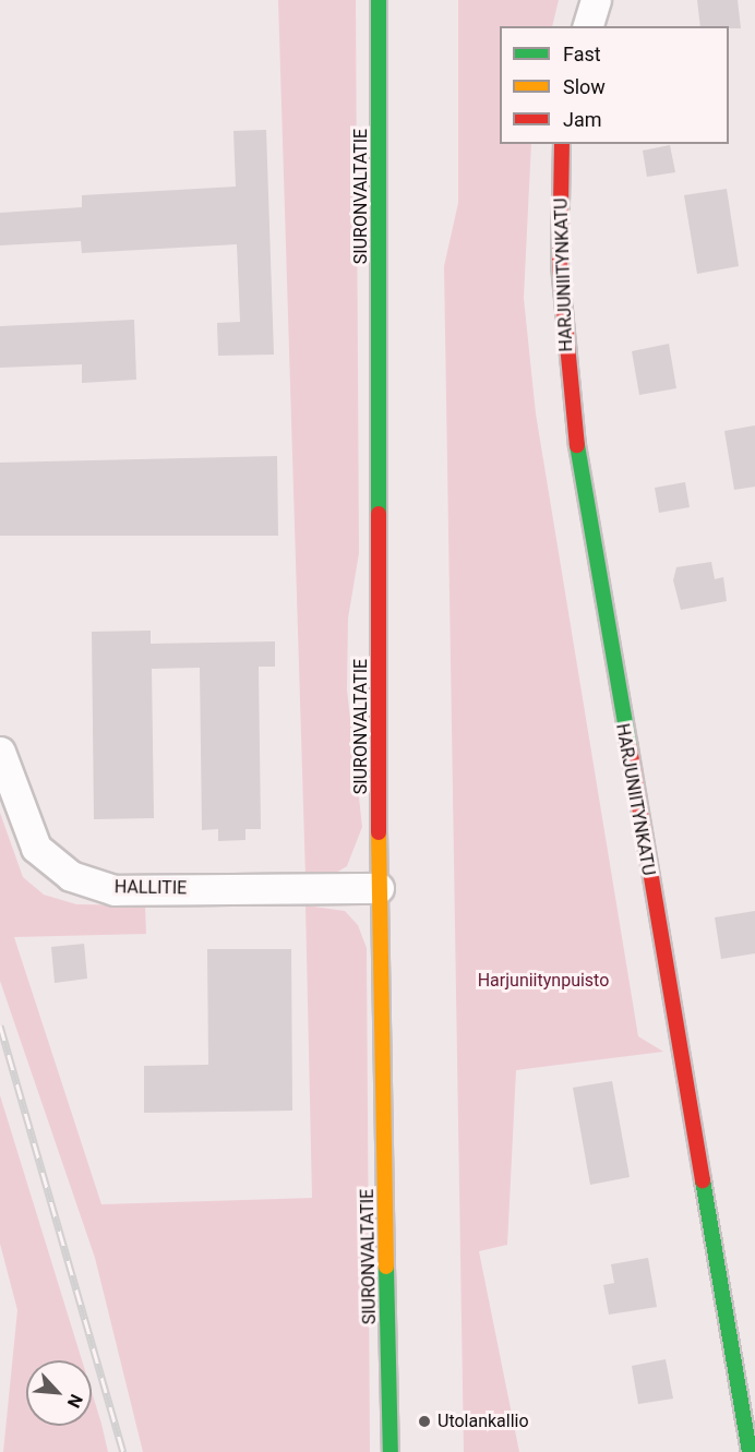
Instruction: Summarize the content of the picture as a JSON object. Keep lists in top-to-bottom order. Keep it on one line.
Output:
{"streets":{"main road":["SIURONVALTATIE","HARJUNIITYNKATU"],"street":["HALLITIE"]},"crossings":[["SIURONVALTATIE","HALLITIE"]],"parks":["Harjuniitynpuisto"],"places":["Utolankallio"],"legend":["Fast","Slow","Jam"],"north":"bottom right"}
